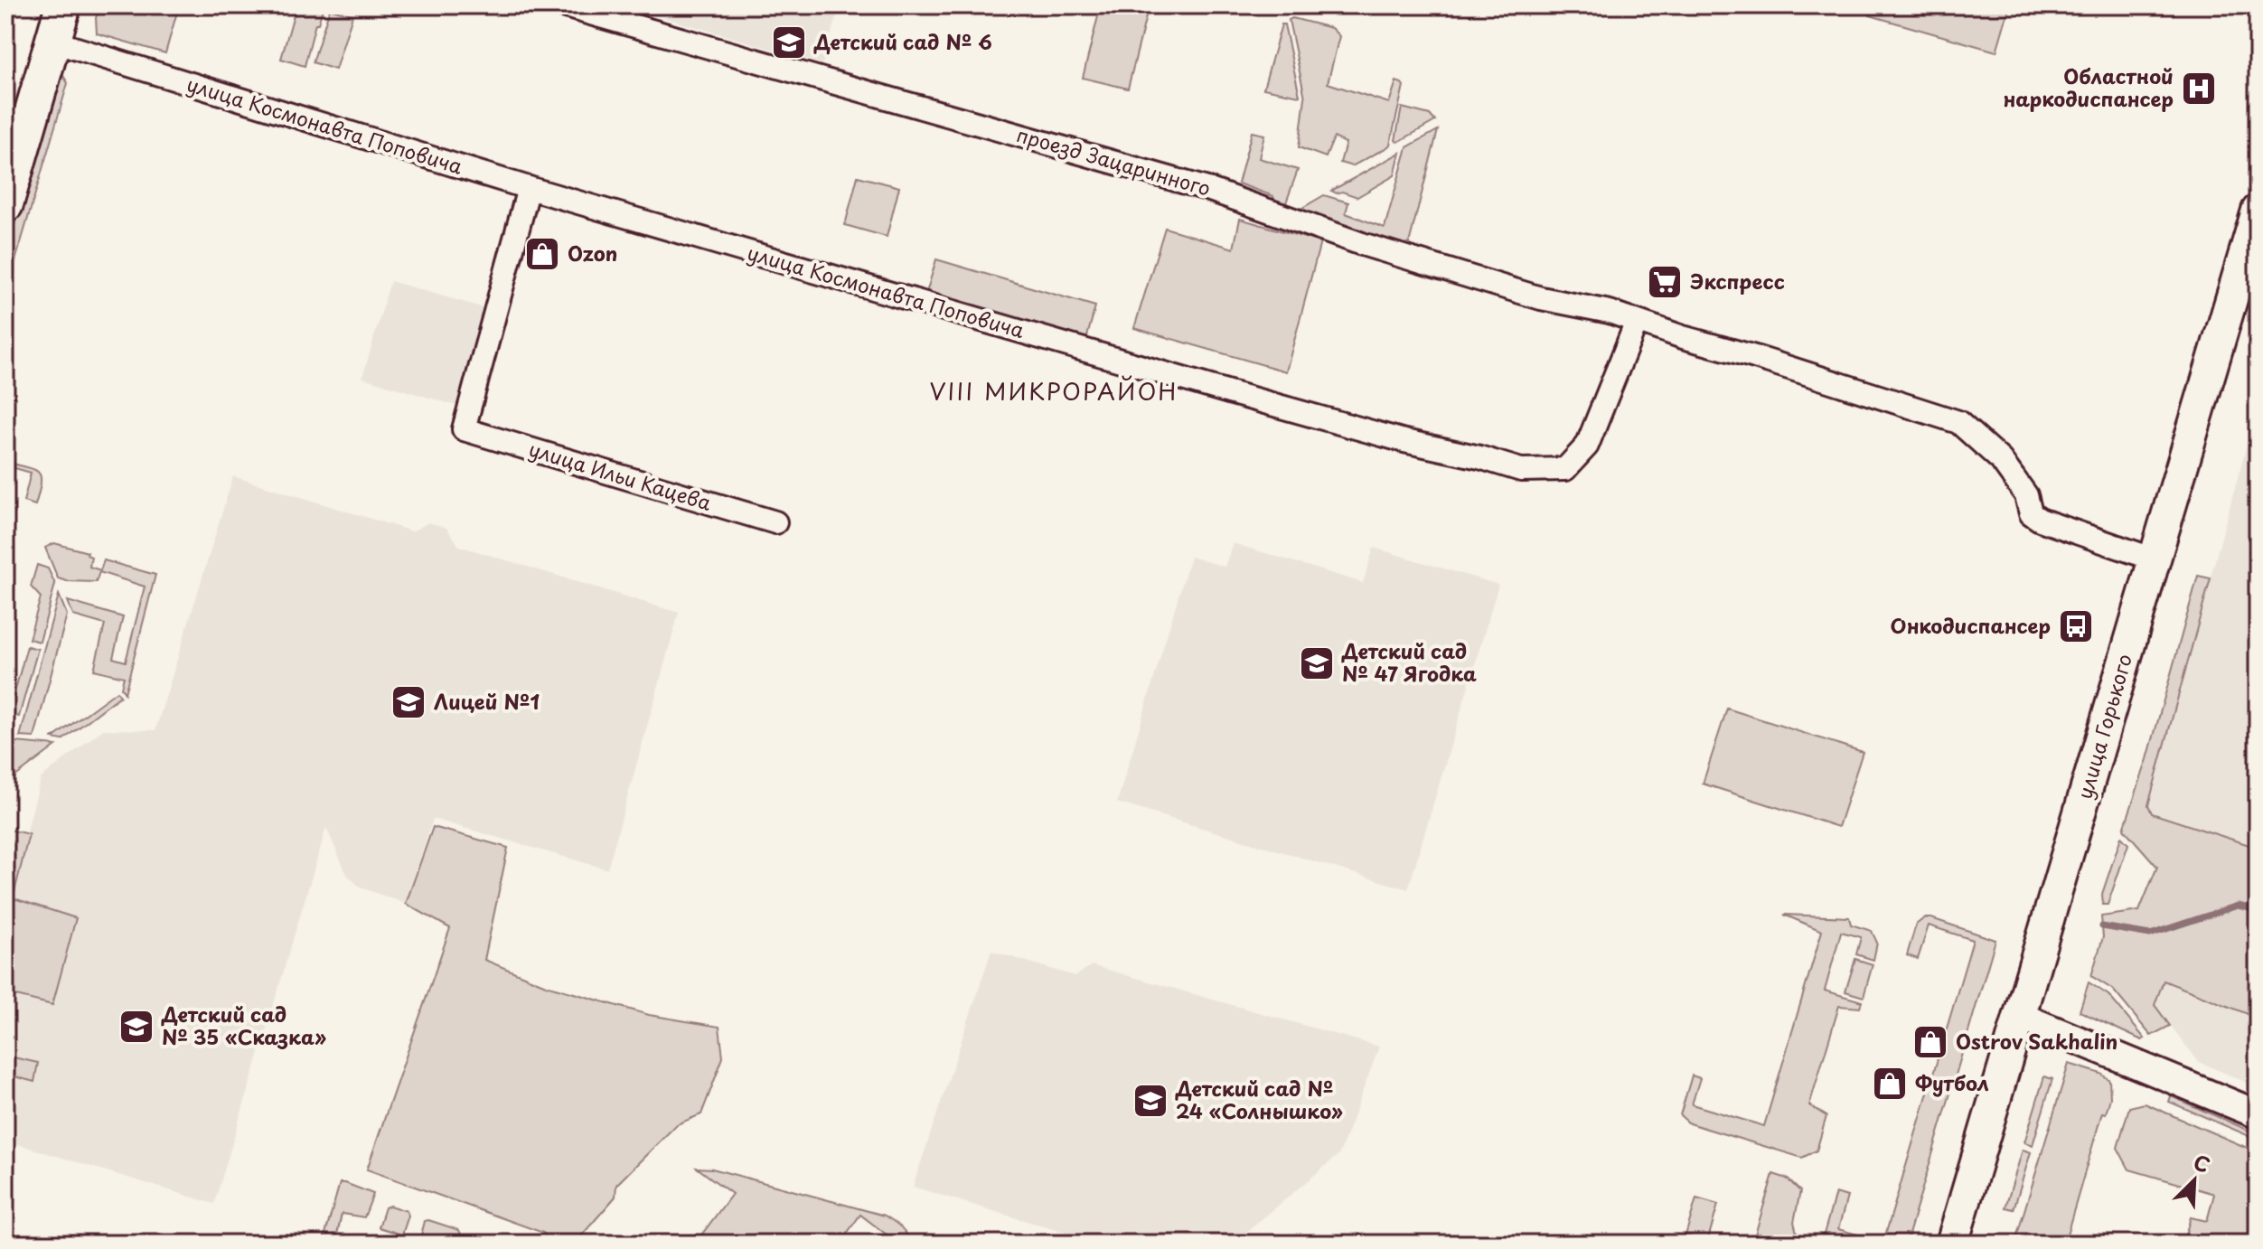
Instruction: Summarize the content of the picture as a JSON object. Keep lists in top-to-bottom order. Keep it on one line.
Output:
{"streets":{"main road":["улица Горького"],"street":["улица Космонавта Поповича","проезд Зацаринного","улица Ильи Кацева"]},"crossings":[["улица Космонавта Поповича","проезд Зацаринного"],["улица Космонавта Поповича","улица Ильи Кацева"],["проезд Зацаринного","улица Горького"]],"districts":["VIII МИКРОРАЙОН"],"places":{"school or university":["Детский сад № 6","Детский сад № 47 Ягодка","Лицей №1","Детский сад № 35 «Сказка»","Детский сад № 24 «Солнышко»"],"hospital":["Областной наркодиспансер"],"shop":["Ozon","Ostrov Sakhalin","Футбол"],"supermarket":["Экспресс"],"bus stop":["Онкодиспансер"]},"north":"top right"}
